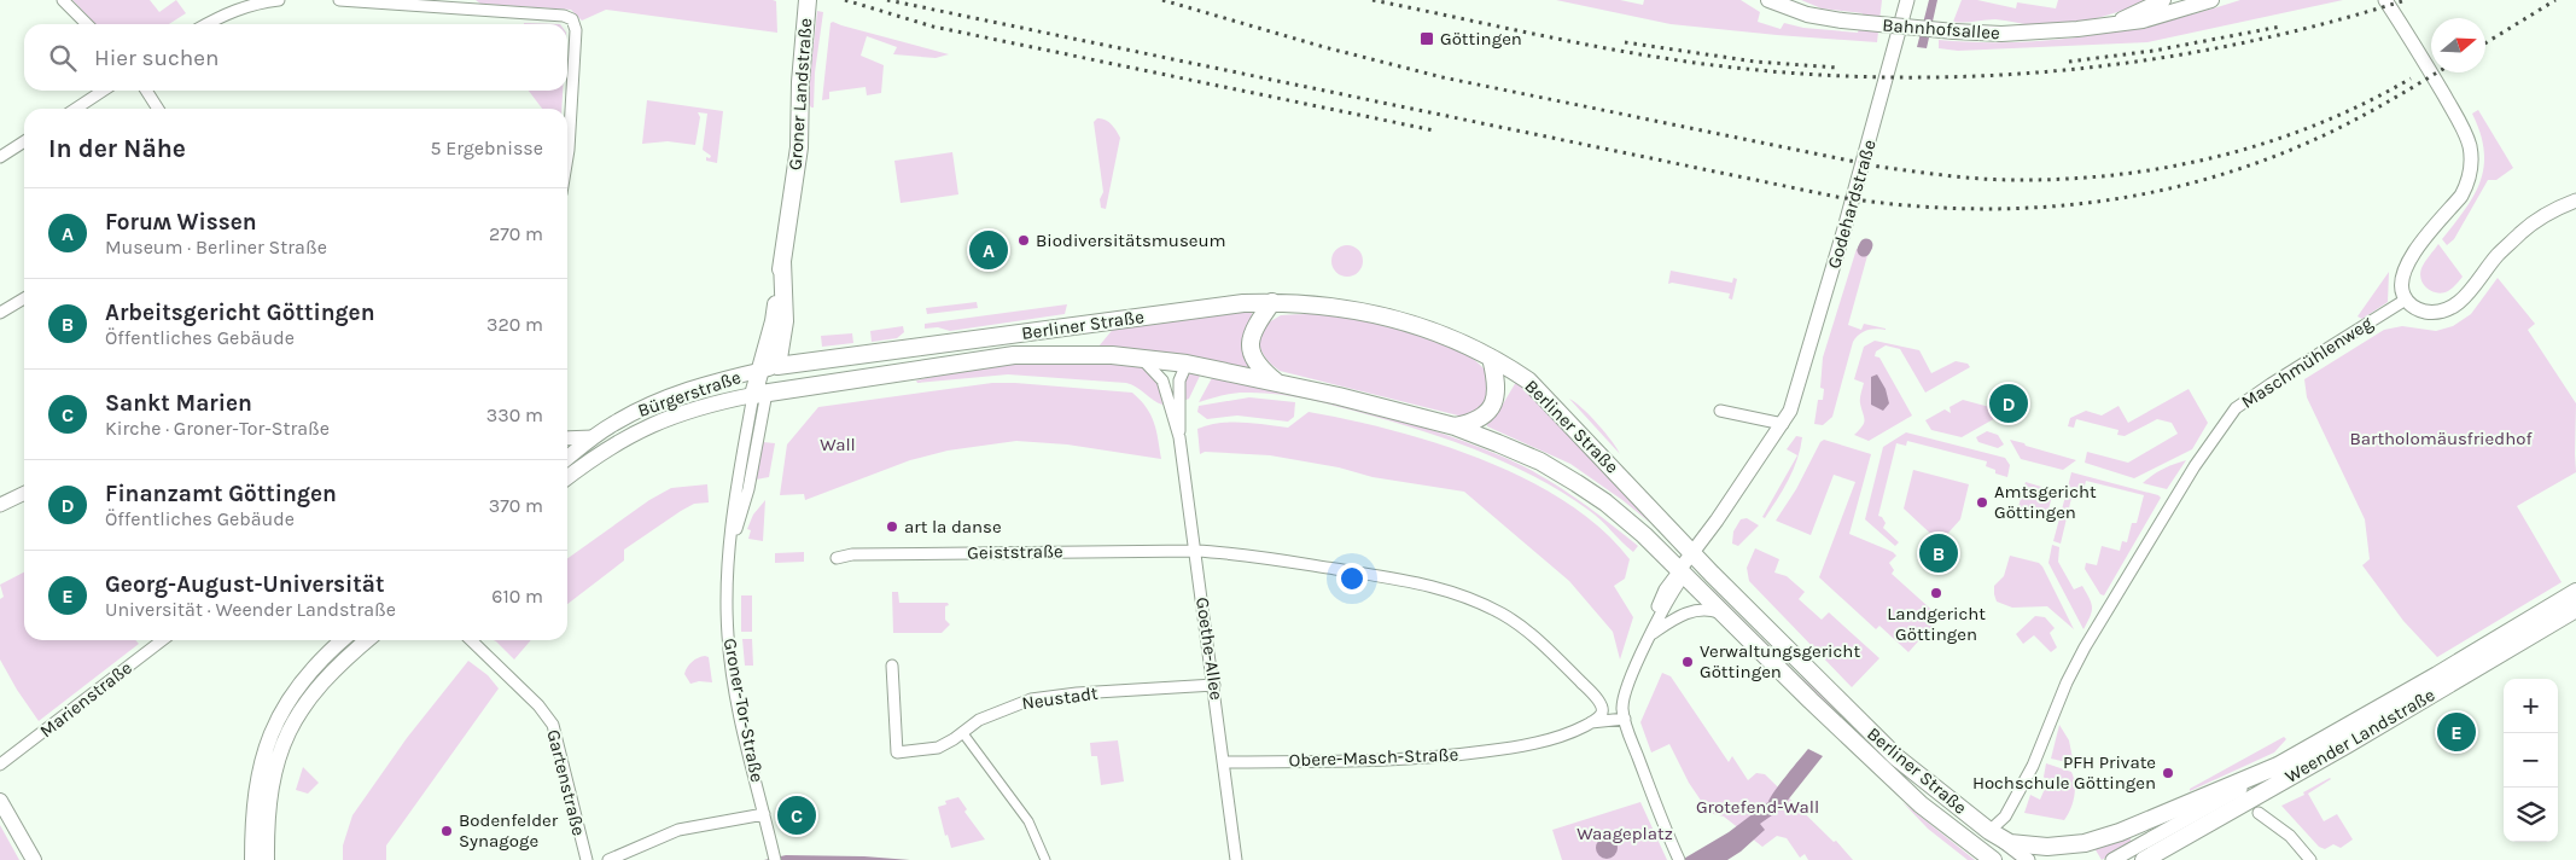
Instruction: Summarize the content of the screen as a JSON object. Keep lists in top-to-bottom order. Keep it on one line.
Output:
{"streets":{"main road":["Bahnhofsallee","Groner Landstraße","Berliner Straße","Bürgerstraße","Groner-Tor-Straße","Weender Landstraße"],"street":["Godehardstraße","Maschmühlenweg","Geiststraße","Goethe-Allee","Neustadt","Marienstraße","Obere-Masch-Straße","Gartenstraße"]},"crossings":[["Groner Landstraße","Berliner Straße"],["Groner Landstraße","Bürgerstraße"],["Groner Landstraße","Groner-Tor-Straße"],["Godehardstraße","Berliner Straße"],["Berliner Straße","Maschmühlenweg"],["Berliner Straße","Bürgerstraße"],["Berliner Straße","Goethe-Allee"],["Berliner Straße","Groner-Tor-Straße"],["Berliner Straße","Weender Landstraße"],["Bürgerstraße","Groner-Tor-Straße"],["Geiststraße","Goethe-Allee"],["Geiststraße","Obere-Masch-Straße"],["Goethe-Allee","Neustadt"],["Goethe-Allee","Obere-Masch-Straße"]],"parks":["Bartholomäusfriedhof","Wall","Grotefend-Wall","Waageplatz"],"places":{"transit":["Göttingen"],"other":["Biodiversitätsmuseum","Amtsgericht Göttingen","art la danse","Landgericht Göttingen","Verwaltungsgericht Göttingen","PFH Private Hochschule Göttingen","Bodenfelder Synagoge"]},"north":"right","page":{"search":"Hier suchen","heading":["In der Nähe","5 Ergebnisse"],"list":[{"mark":"A","name":"Foruʍ Wissen","note":"Museum · Berliner Straße","value":"270 m"},{"mark":"B","name":"Arbeitsgericht Göttingen","note":"Öffentliches Gebäude","value":"320 m"},{"mark":"C","name":"Sankt Marien","note":"Kirche · Groner-Tor-Straße","value":"330 m"},{"mark":"D","name":"Finanzamt Göttingen","note":"Öffentliches Gebäude","value":"370 m"},{"mark":"E","name":"Georg-August-Universität","note":"Universität · Weender Landstraße","value":"610 m"}],"pins":["A","D","B","E","C"],"map_buttons":["+","−"]}}
